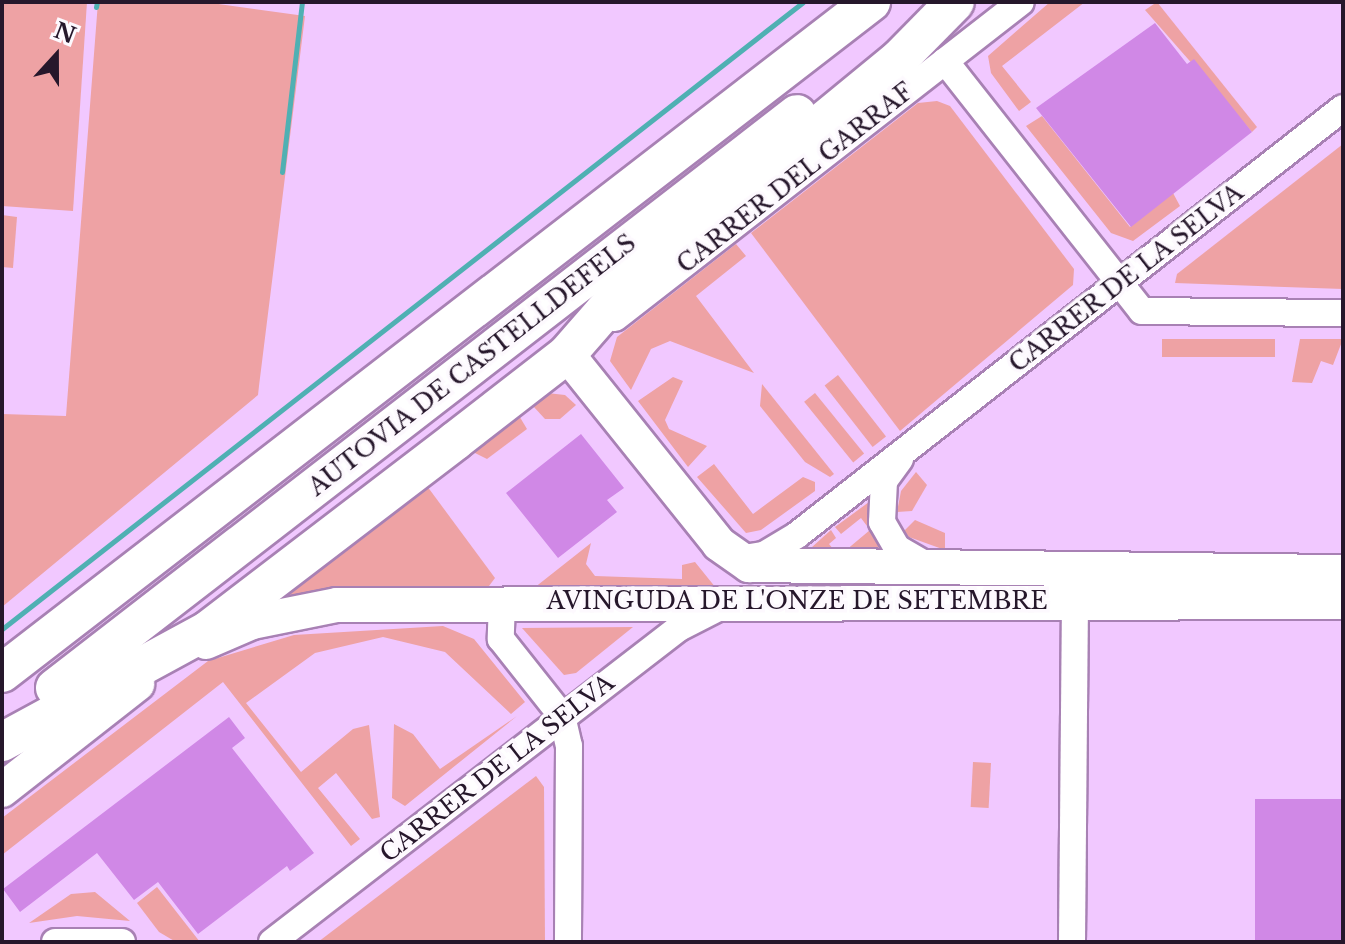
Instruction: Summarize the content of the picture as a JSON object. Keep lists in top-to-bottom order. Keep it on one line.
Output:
{"streets":{"highway":["AUTOVIA DE CASTELLDEFELS"],"main road":["AVINGUDA DE L'ONZE DE SETEMBRE"],"street":["CARRER DEL GARRAF","CARRER DE LA SELVA"]},"crossings":[["CARRER DE LA SELVA","AVINGUDA DE L'ONZE DE SETEMBRE"]],"north":"top"}
